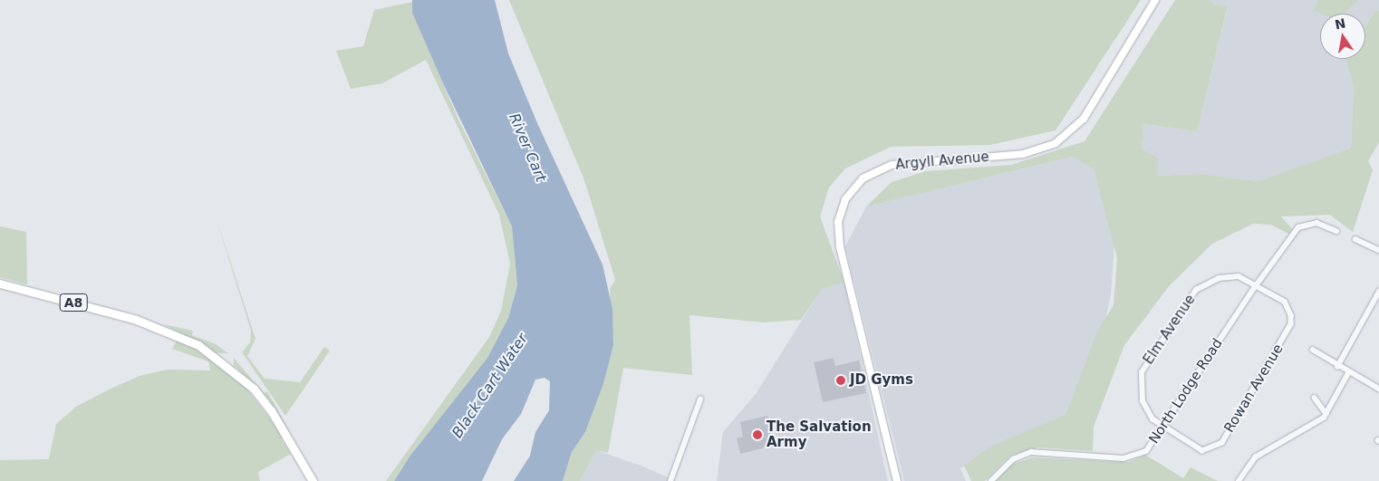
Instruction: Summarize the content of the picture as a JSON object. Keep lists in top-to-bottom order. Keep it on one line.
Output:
{"streets":{"main road":["A8"],"street":["Argyll Avenue","Elm Avenue","Rowan Avenue","North Lodge Road"]},"crossings":[["Elm Avenue","Rowan Avenue"],["Elm Avenue","North Lodge Road"],["Rowan Avenue","North Lodge Road"]],"water":["River Cart","Black Cart Water"],"places":["JD Gyms","The Salvation Army"],"north":"top"}
